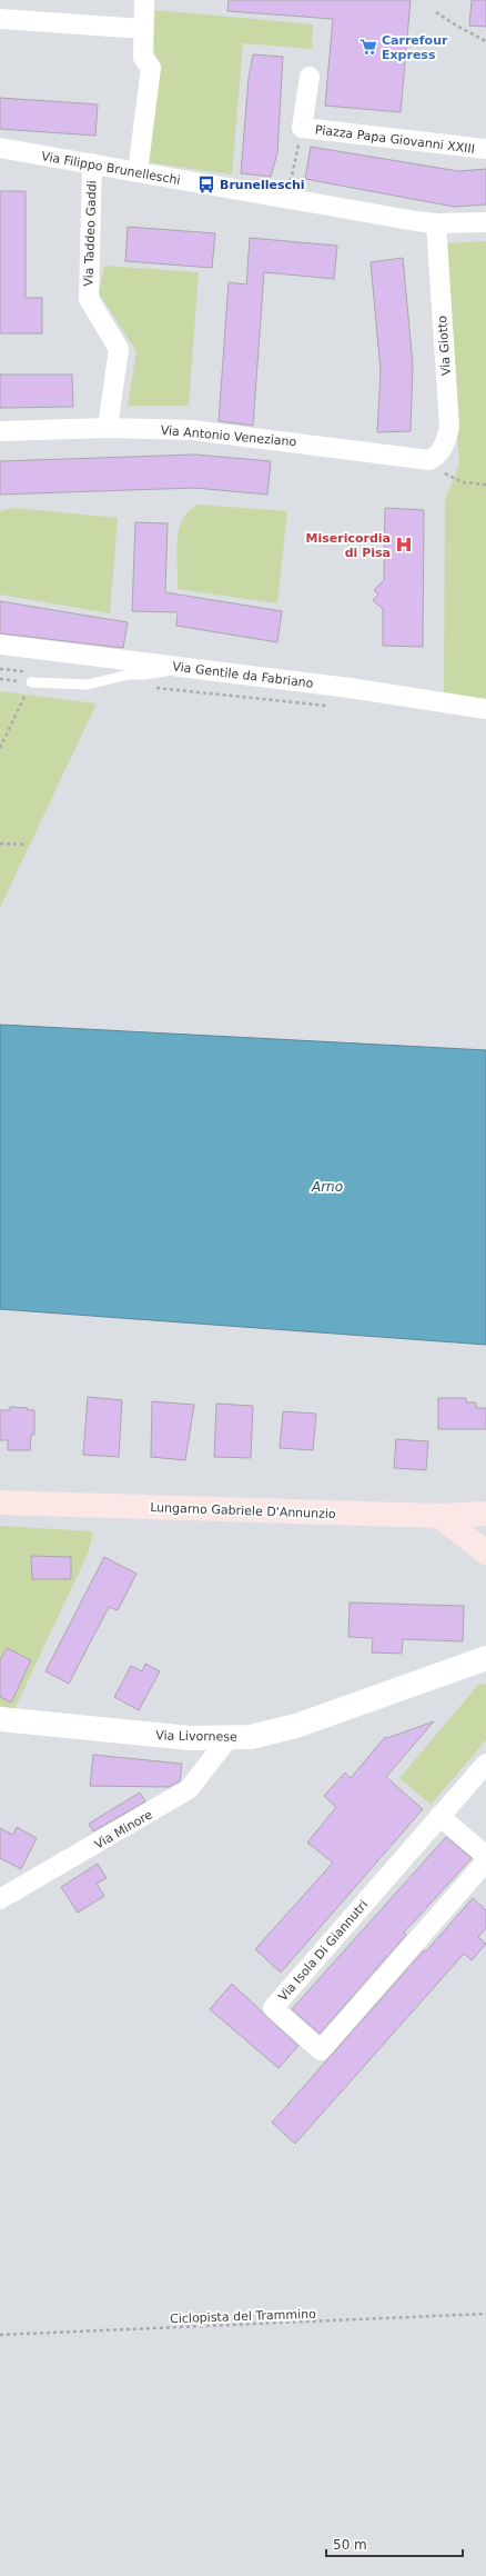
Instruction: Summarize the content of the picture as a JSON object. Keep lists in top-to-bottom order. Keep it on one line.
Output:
{"streets":{"main road":["Lungarno Gabriele D'Annunzio"],"street":["Piazza Papa Giovanni XXIII","Via Filippo Brunelleschi","Via Taddeo Gaddi","Via Giotto","Via Antonio Veneziano","Via Gentile da Fabriano","Via Livornese","Via Minore","Via Isola Di Giannutri"],"path":["Ciclopista del Trammino"]},"crossings":[["Via Filippo Brunelleschi","Via Taddeo Gaddi"],["Via Filippo Brunelleschi","Via Giotto"],["Via Taddeo Gaddi","Via Antonio Veneziano"],["Via Giotto","Via Antonio Veneziano"],["Via Livornese","Via Minore"]],"water":["Arno"],"places":{"supermarket":["Carrefour Express"],"bus stop":["Brunelleschi"],"hospital":["Misericordia di Pisa"]},"scale_bar":"50 m"}
